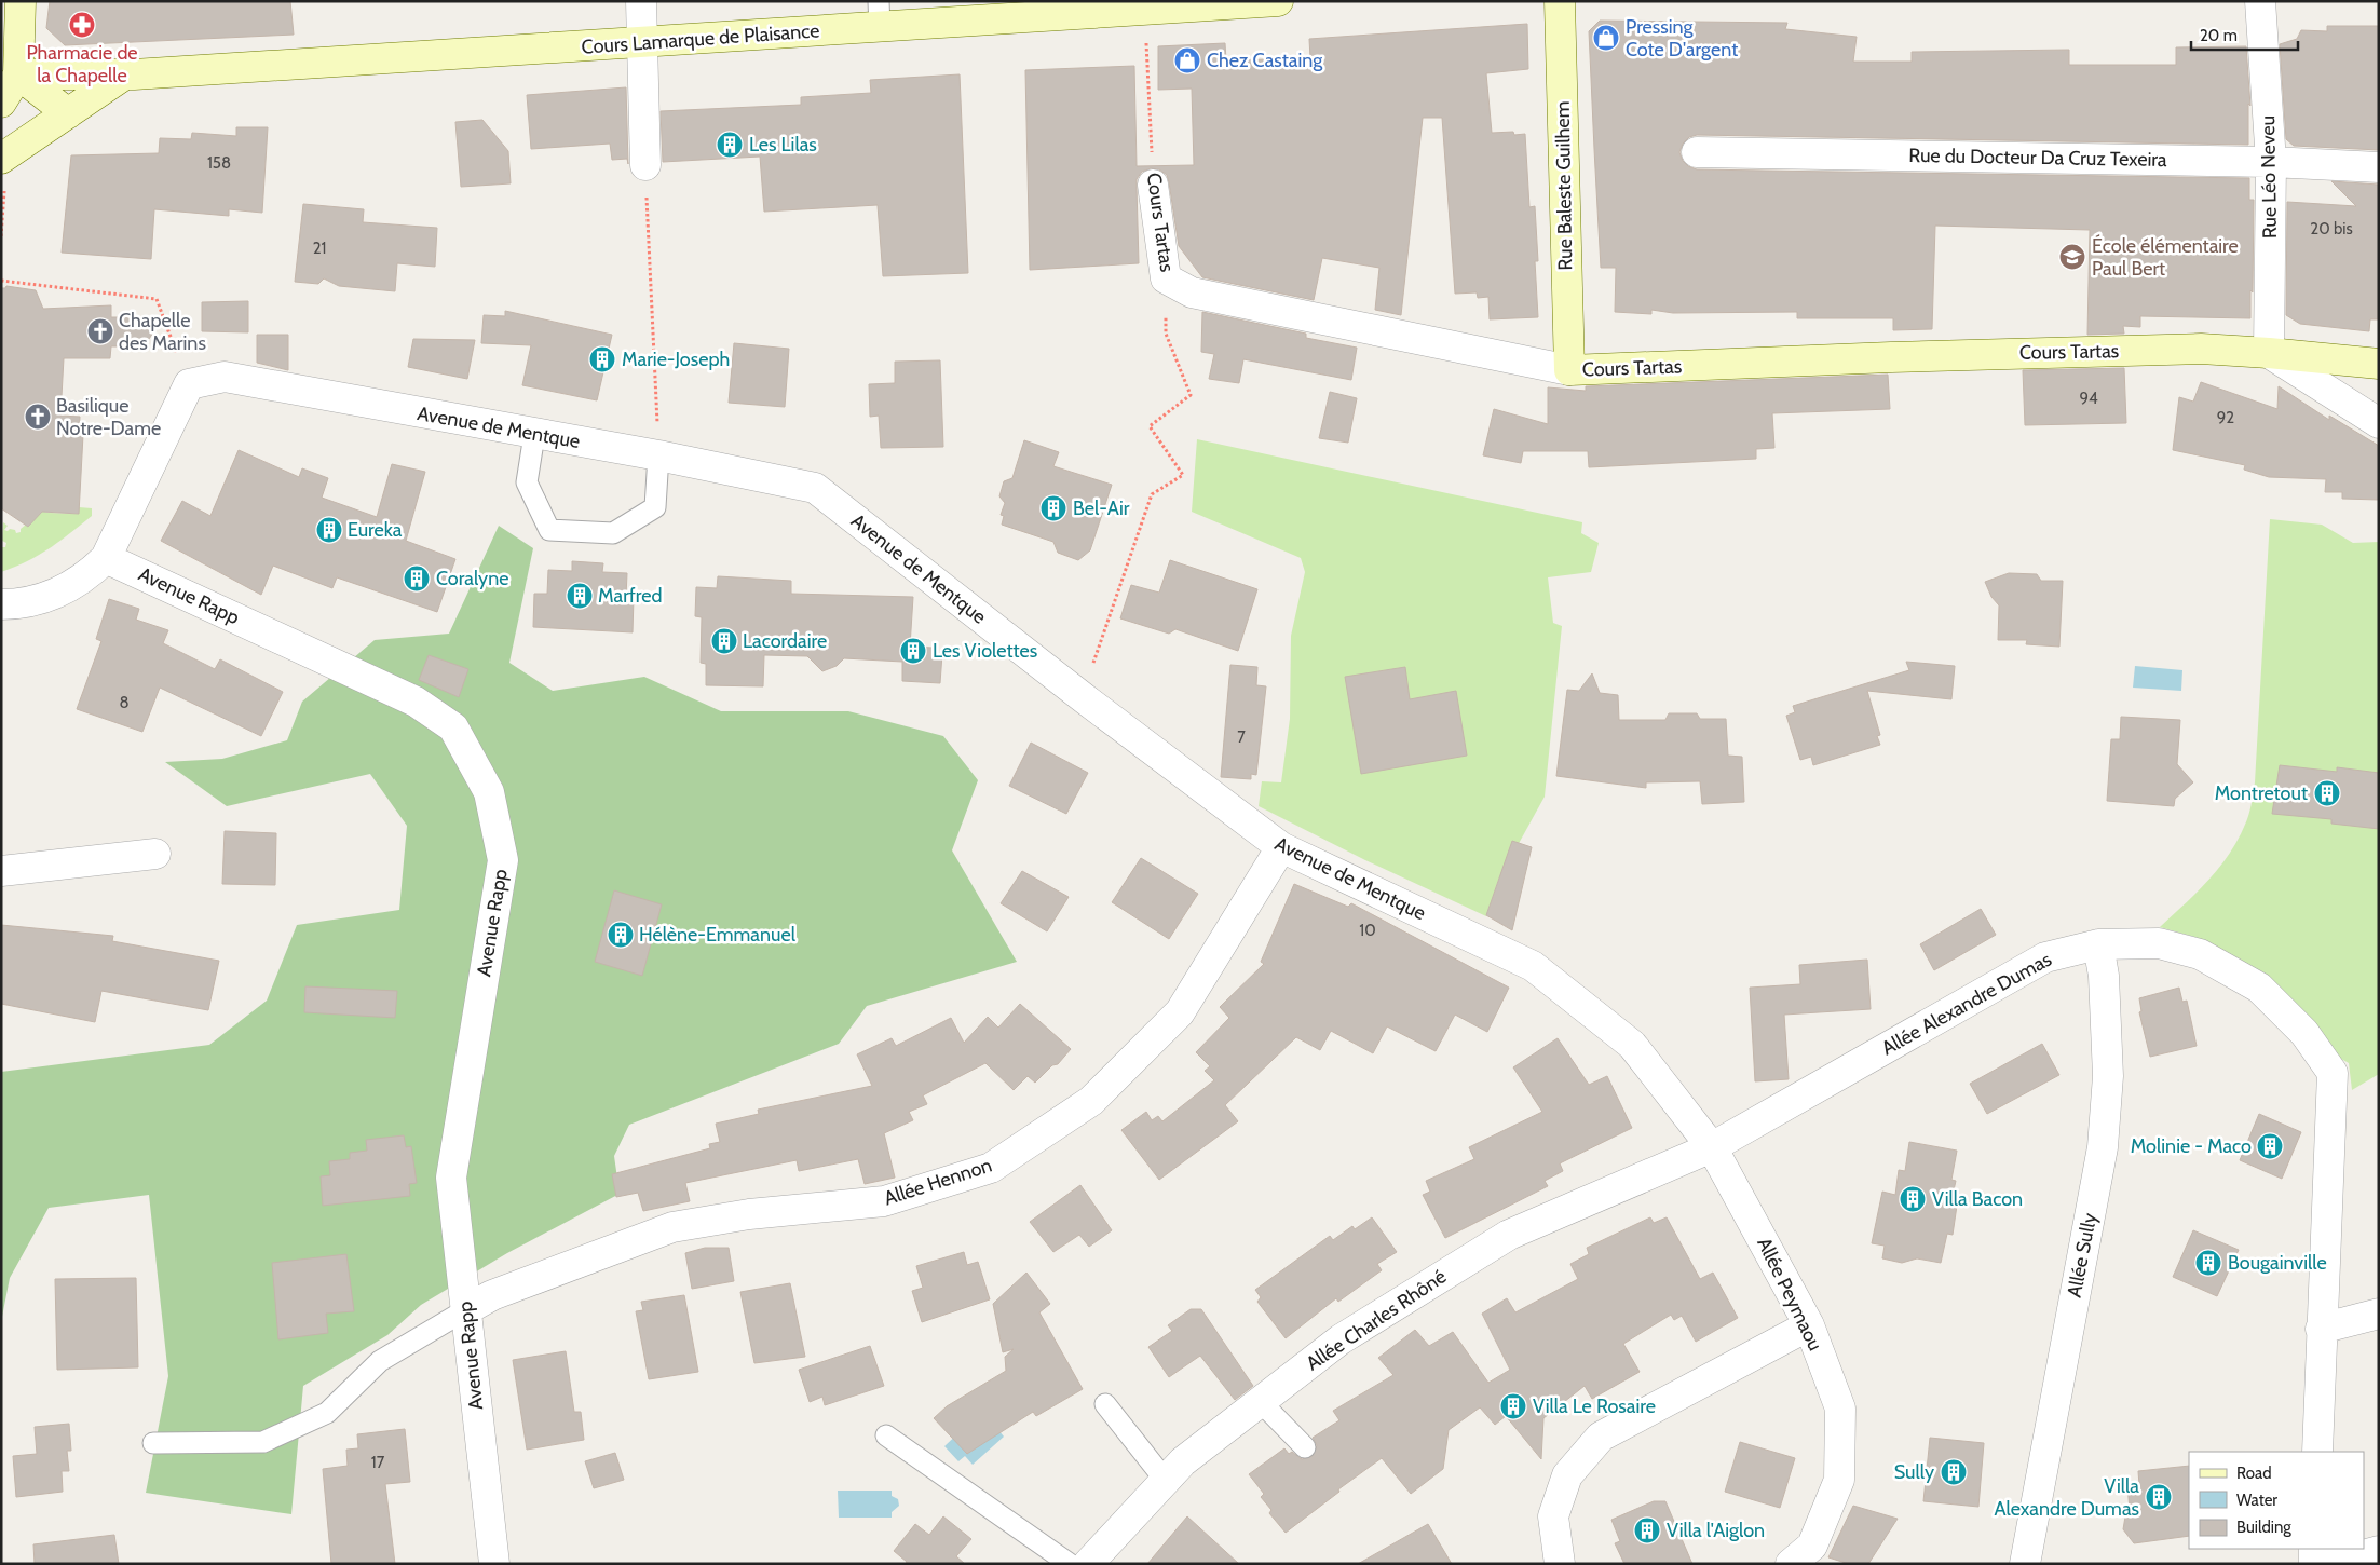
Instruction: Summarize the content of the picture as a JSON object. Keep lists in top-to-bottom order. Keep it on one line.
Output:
{"streets":{"street":["Cours Lamarque de Plaisance","Rue du Docteur Da Cruz Texeira","Rue Léo Neveu","Rue Baleste Guilhem","Cours Tartas","Avenue de Mentque","Avenue Rapp","Allée Alexandre Dumas","Allée Hennon","Allée Sully","Allée Peymaou","Allée Charles Rhôné"]},"crossings":[["Cours Lamarque de Plaisance","Cours Tartas"],["Rue du Docteur Da Cruz Texeira","Rue Léo Neveu"],["Rue Léo Neveu","Cours Tartas"],["Rue Baleste Guilhem","Cours Tartas"],["Avenue de Mentque","Allée Alexandre Dumas"],["Avenue de Mentque","Allée Hennon"],["Avenue de Mentque","Allée Peymaou"],["Avenue de Mentque","Allée Charles Rhôné"],["Avenue Rapp","Allée Hennon"],["Allée Alexandre Dumas","Allée Sully"],["Allée Alexandre Dumas","Allée Peymaou"],["Allée Alexandre Dumas","Allée Charles Rhôné"],["Allée Peymaou","Allée Charles Rhôné"]],"places":{"pharmacy":["Pharmacie de la Chapelle"],"shop":["Pressing Cote D'argent","Chez Castaing"],"building":["Les Lilas","Marie-Joseph","Bel-Air","Eureka","Coralyne","Marfred","Lacordaire","Les Violettes","Montretout","Hélène-Emmanuel","Molinie - Maco","Villa Bacon","Bougainville","Villa Le Rosaire","Sully","Villa Alexandre Dumas","Villa l'Aiglon"],"school or university":["École élémentaire Paul Bert"],"church":["Chapelle des Marins","Basilique Notre-Dame"]},"house_numbers":["158","20 bis","21","94","92","8","7","10","17"],"legend":["Road","Water","Building"],"scale_bar":"20 m"}
